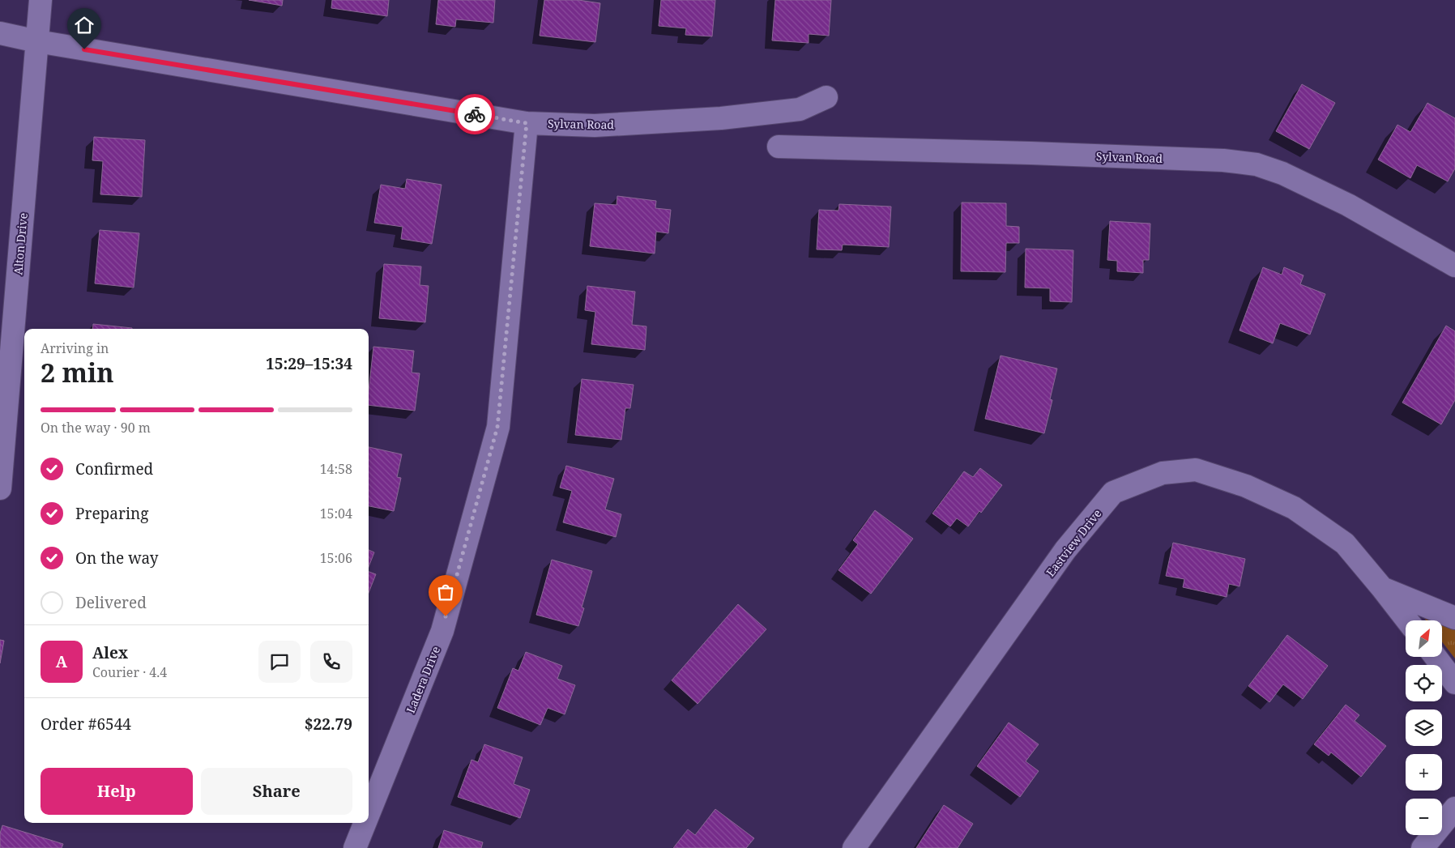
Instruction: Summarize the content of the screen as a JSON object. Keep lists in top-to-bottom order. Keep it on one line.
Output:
{"streets":{"street":["Sylvan Road","Alton Drive","Eastview Drive","Ladera Drive"]},"crossings":[["Sylvan Road","Alton Drive"],["Sylvan Road","Ladera Drive"]],"north":"top right","page":{"heading":["2 min","Arriving in","15:29–15:34"],"panel":["Alex","Courier · 4.4","Order #6544","$22.79"],"bar":"On the way · 90 m","list":[["Confirmed","14:58"],["Preparing","15:04"],["On the way","15:06"],"Delivered"],"map_buttons":["+","−"],"round":"A","buttons":["Help","Share"]}}
